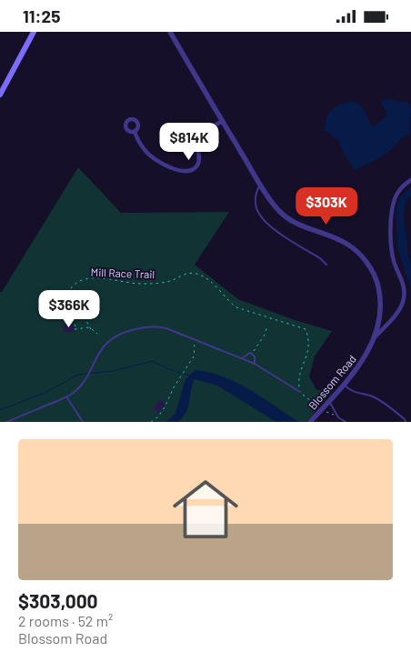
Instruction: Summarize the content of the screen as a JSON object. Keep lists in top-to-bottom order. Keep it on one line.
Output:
{"streets":{"street":["Blossom Road"],"path":["Mill Race Trail"]},"page":{"status":"11:25","price":["$814K","$303K","$366K"],"list":[{"name":"$303,000","note":"2 rooms · 52 m² · Blossom Road"}]}}
